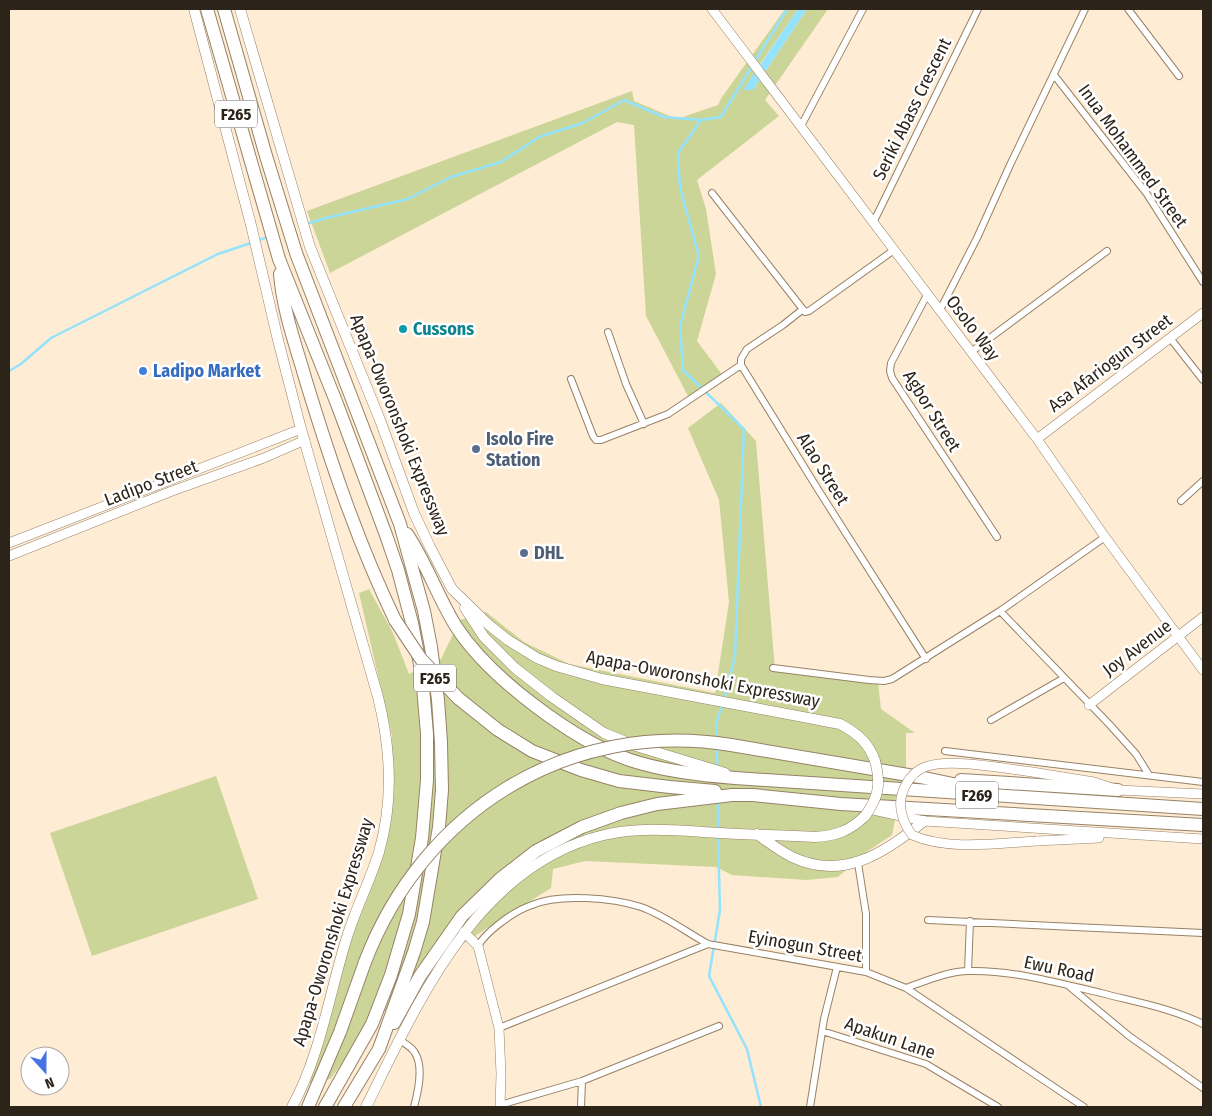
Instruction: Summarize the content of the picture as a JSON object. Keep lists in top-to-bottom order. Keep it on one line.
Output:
{"streets":{"highway":["F265","Apapa-Oworonshoki Expressway","F269"],"main road":["Osolo Way","Asa Afariogun Street","Ladipo Street","Joy Avenue"],"street":["Seriki Abass Crescent","Inua Mohammed Street","Agbor Street","Alao Street","Eyinogun Street","Ewu Road","Apakun Lane"]},"crossings":[["Seriki Abass Crescent","Osolo Way"],["Osolo Way","Asa Afariogun Street"],["Osolo Way","Agbor Street"],["Osolo Way","Joy Avenue"],["Apapa-Oworonshoki Expressway","Ladipo Street"],["Eyinogun Street","Ewu Road"]],"places":["Cussons","Ladipo Market","Isolo Fire Station","DHL"],"north":"bottom"}
